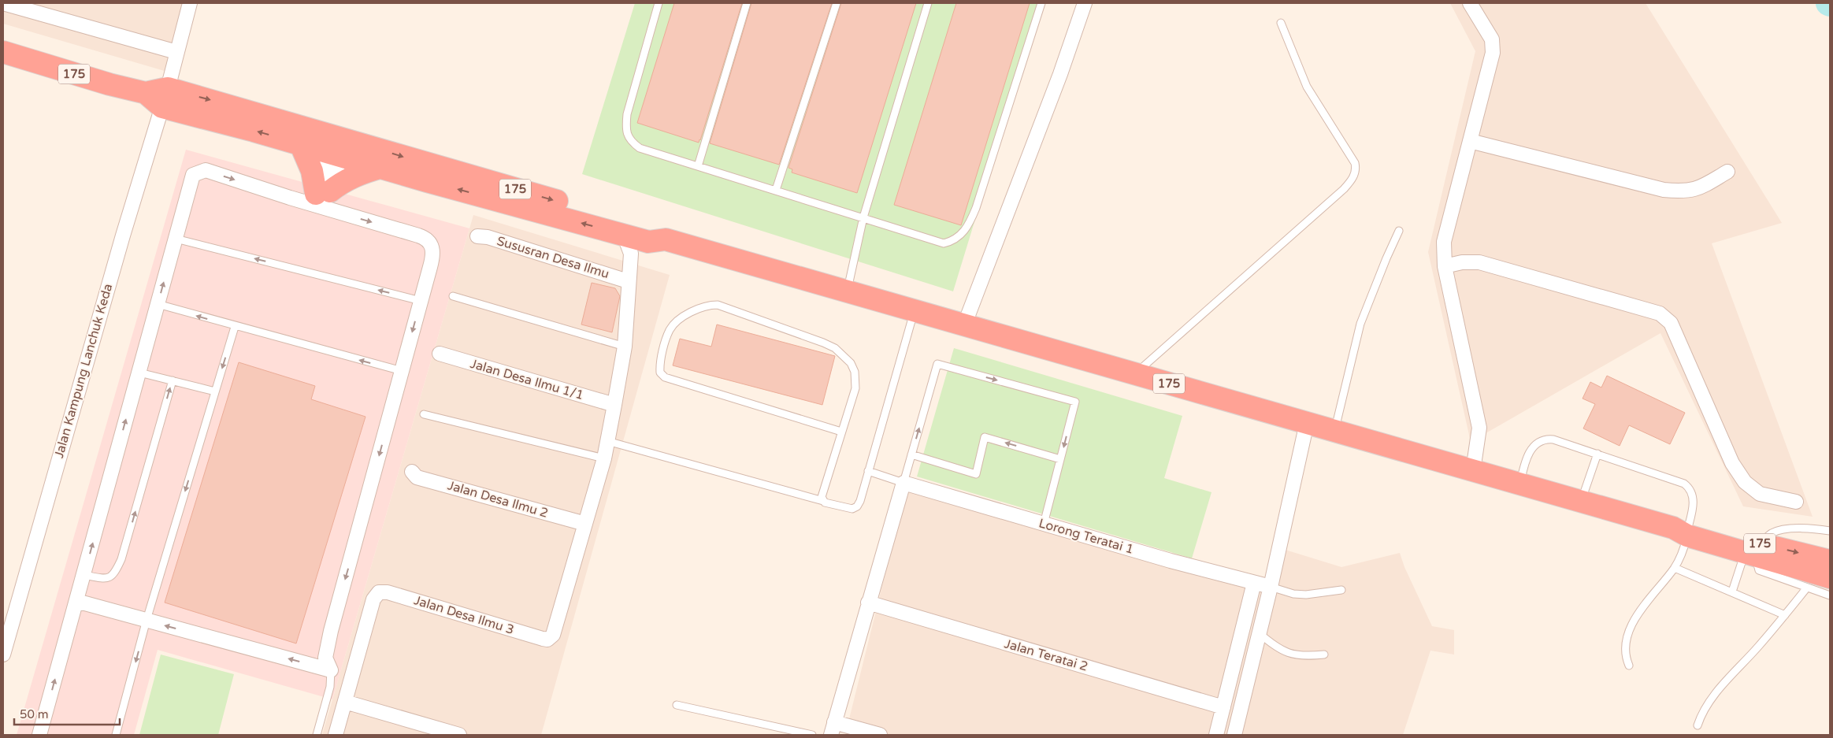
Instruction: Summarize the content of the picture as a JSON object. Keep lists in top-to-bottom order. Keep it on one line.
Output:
{"streets":{"highway":["175"],"street":["Sususran Desa Ilmu","Jalan Kampung Lanchuk Keda","Jalan Desa Ilmu 1/1","Jalan Desa Ilmu 2","Lorong Teratai 1","Jalan Desa Ilmu 3","Jalan Teratai 2"]},"crossings":[["175","Jalan Kampung Lanchuk Keda"],["Jalan Desa Ilmu 2","Jalan Desa Ilmu 3"]],"scale_bar":"50 m"}
